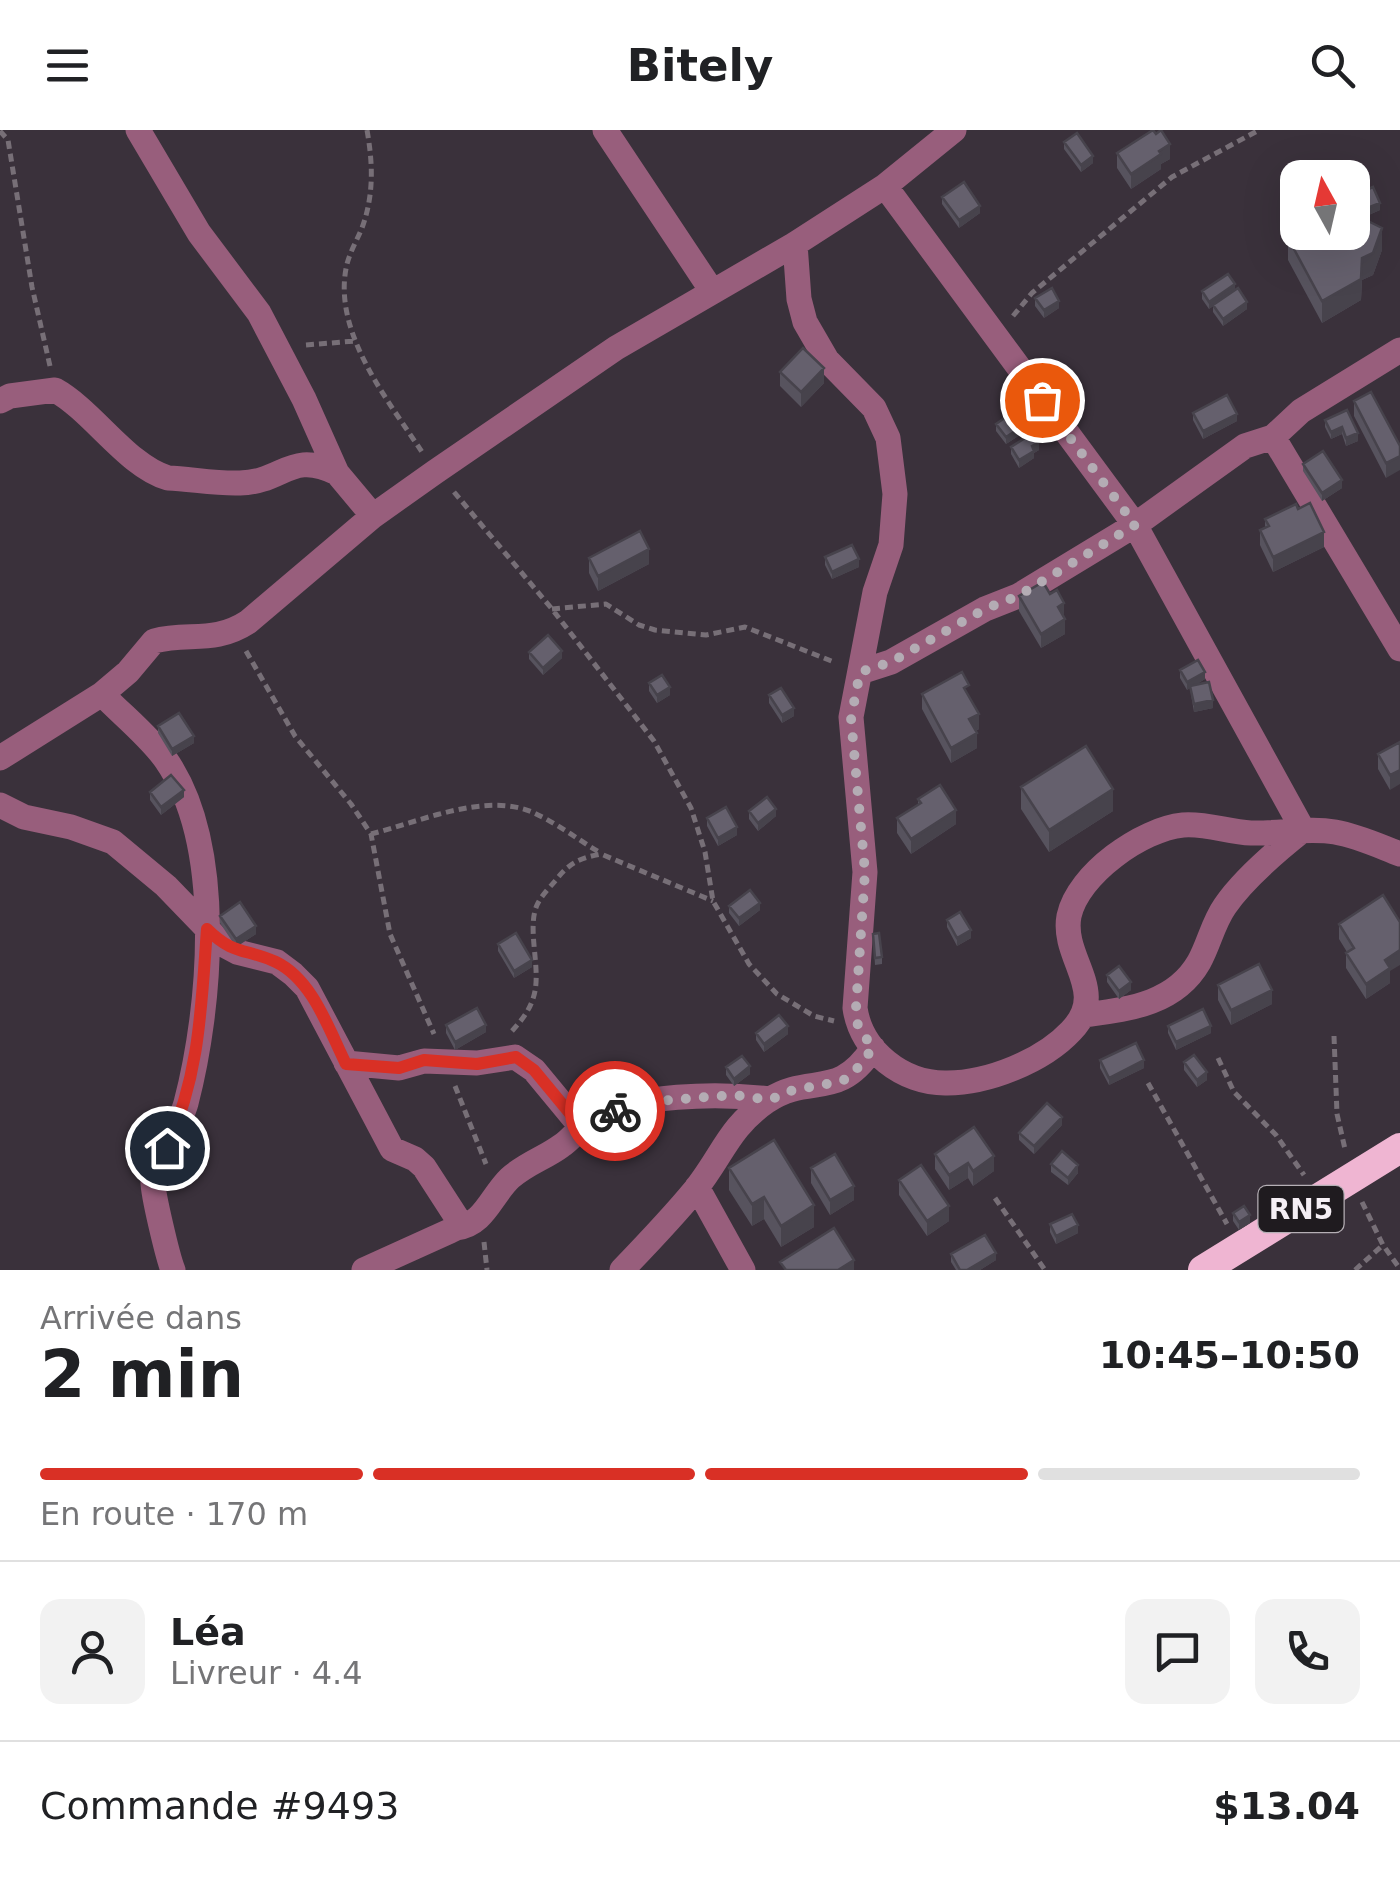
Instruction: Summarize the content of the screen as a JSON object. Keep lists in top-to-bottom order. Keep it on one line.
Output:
{"streets":{"highway":["RN5"]},"north":"top","page":{"header":"Bitely","heading":["2 min","Arrivée dans","10:45–10:50"],"panel":["Léa","Livreur · 4.4","Commande #9493","$13.04"],"bar":"En route · 170 m"}}
